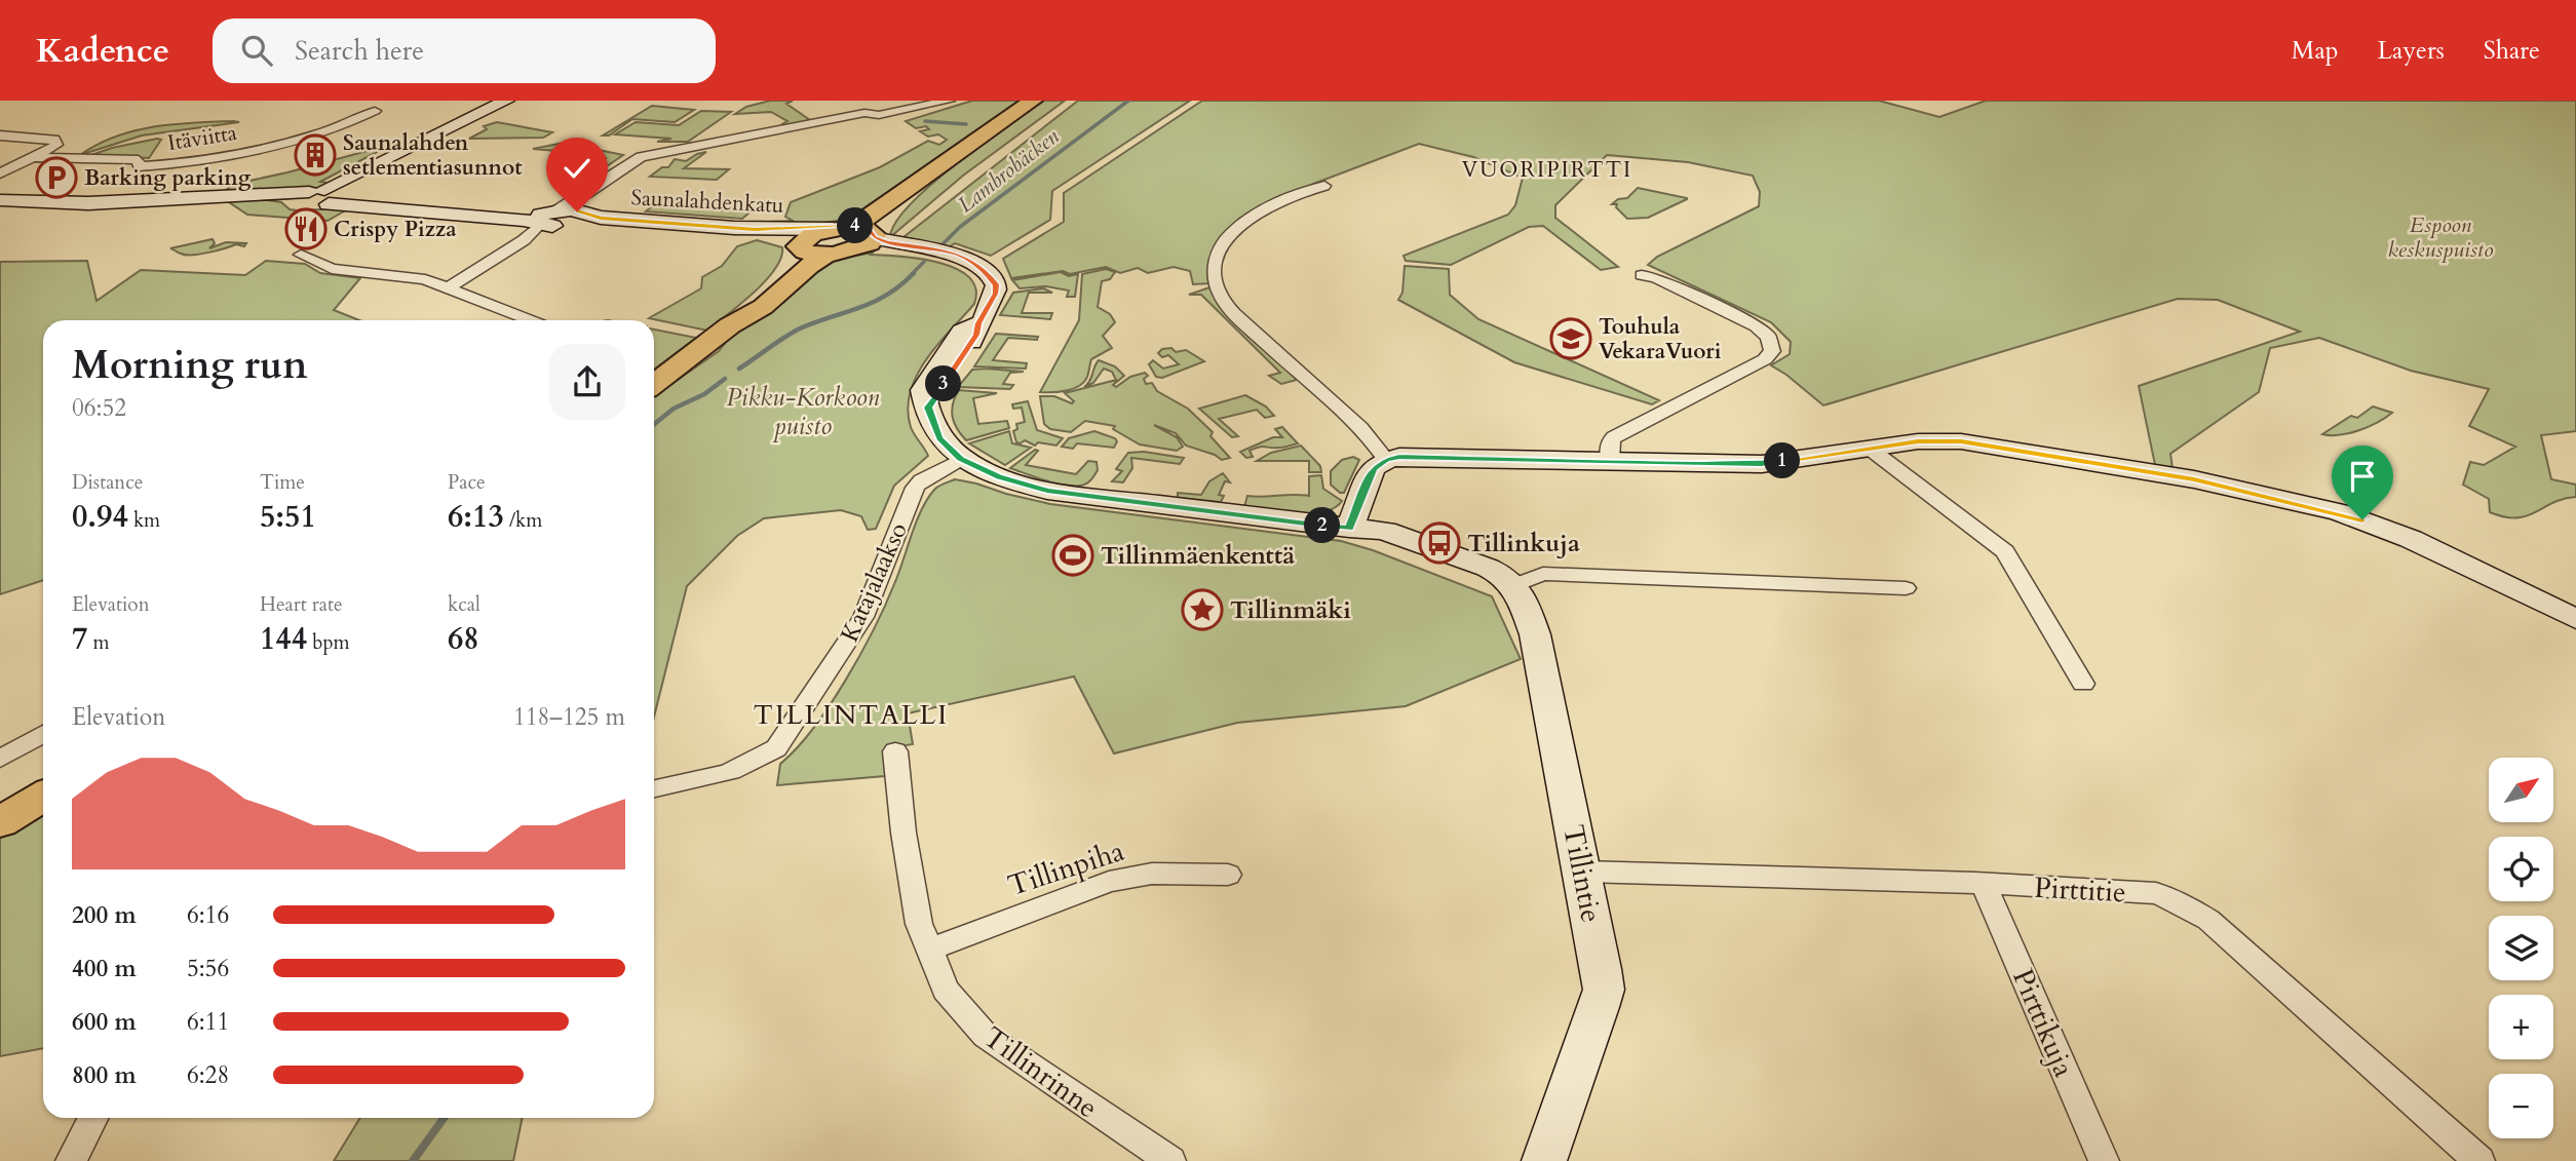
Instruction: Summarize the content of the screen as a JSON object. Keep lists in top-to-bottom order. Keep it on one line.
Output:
{"streets":{"street":["Itäviitta","Saunalahdenkatu","Katajalaakso","Tillinpiha","Tillintie","Pirttitie","Pirttikuja","Tillinrinne"]},"crossings":[["Saunalahdenkatu","Katajalaakso"],["Tillinpiha","Tillinrinne"],["Tillintie","Pirttitie"],["Pirttitie","Pirttikuja"]],"districts":["VUORIPIRTTI","TILLINTALLI"],"water":["Lambrobäcken"],"parks":["Espoon keskuspuisto","Pikku-Korkoon puisto"],"places":{"building":["Saunalahden setlementiasunnot"],"parking":["Barking parking"],"restaurant":["Crispy Pizza"],"school or university":["Touhula VekaraVuori"],"bus stop":["Tillinkuja"],"sports":["Tillinmäenkenttä"],"place":["Tillinmäki"]},"north":"top right","page":{"header":"Kadence","search":"Search here","nav":["Map","Layers","Share"],"pins":["4","3","1","2"],"heading":["Morning run","06:52"],"stats":[["Distance","0.94 km"],["Time","5:51"],["Pace","6:13 /km"],["Elevation","7 m"],["Heart rate","144 bpm"],["kcal","68"]],"chart":["Elevation","118–125 m"],"map_buttons":["+","−"],"list":[{"name":"200 m","note":"6:16"},{"name":"400 m","note":"5:56"},{"name":"600 m","note":"6:11"},{"name":"800 m","note":"6:28"}]}}
